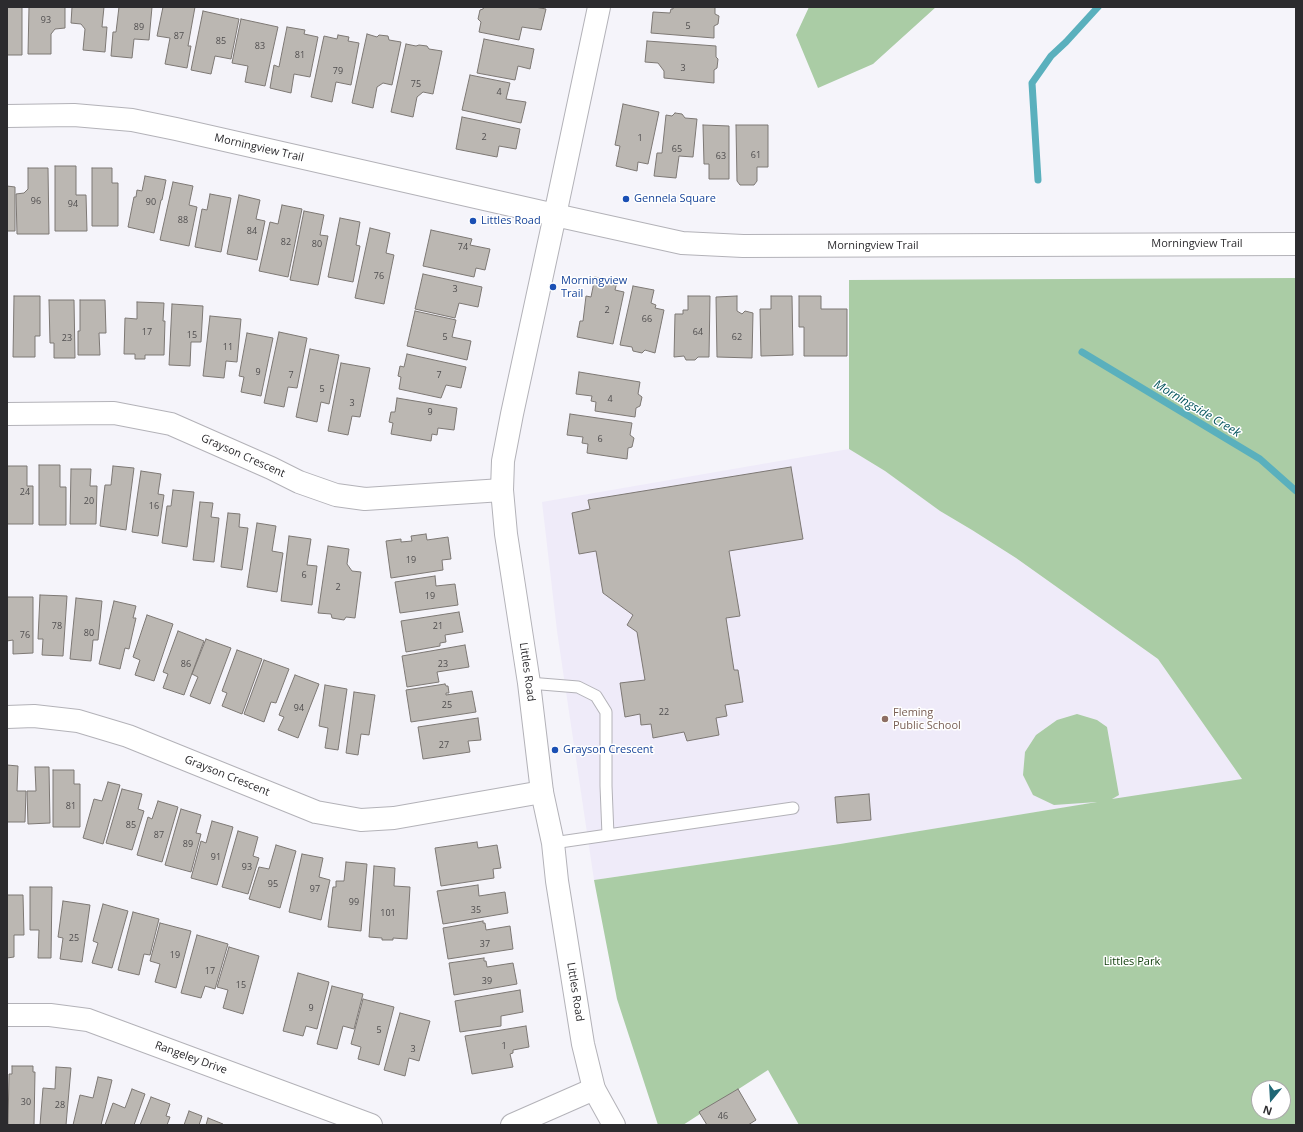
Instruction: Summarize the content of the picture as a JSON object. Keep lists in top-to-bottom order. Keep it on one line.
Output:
{"streets":{"street":["Morningview Trail","Grayson Crescent","Littles Road","Rangeley Drive"]},"crossings":[["Morningview Trail","Littles Road"],["Grayson Crescent","Littles Road"]],"water":["Morningside Creek"],"parks":["Littles Park"],"places":["Gennela Square","Littles Road","Morningview Trail","Fleming Public School","Grayson Crescent"],"house_numbers":["93","5","89","87","85","83","81","3","79","75","4","2","1","65","61","63","96","90","94","88","84","82","80","74","76","3","2","66","17","64","15","5","62","23","11","9","7","7","5","4","3","9","6","24","20","16","19","6","2","19","78","21","80","76","86","23","25","94","22","27","81","85","87","89","91","93","95","97","99","35","101","25","37","19","17","39","15","9","5","1","3","30","28","46"],"north":"bottom"}
